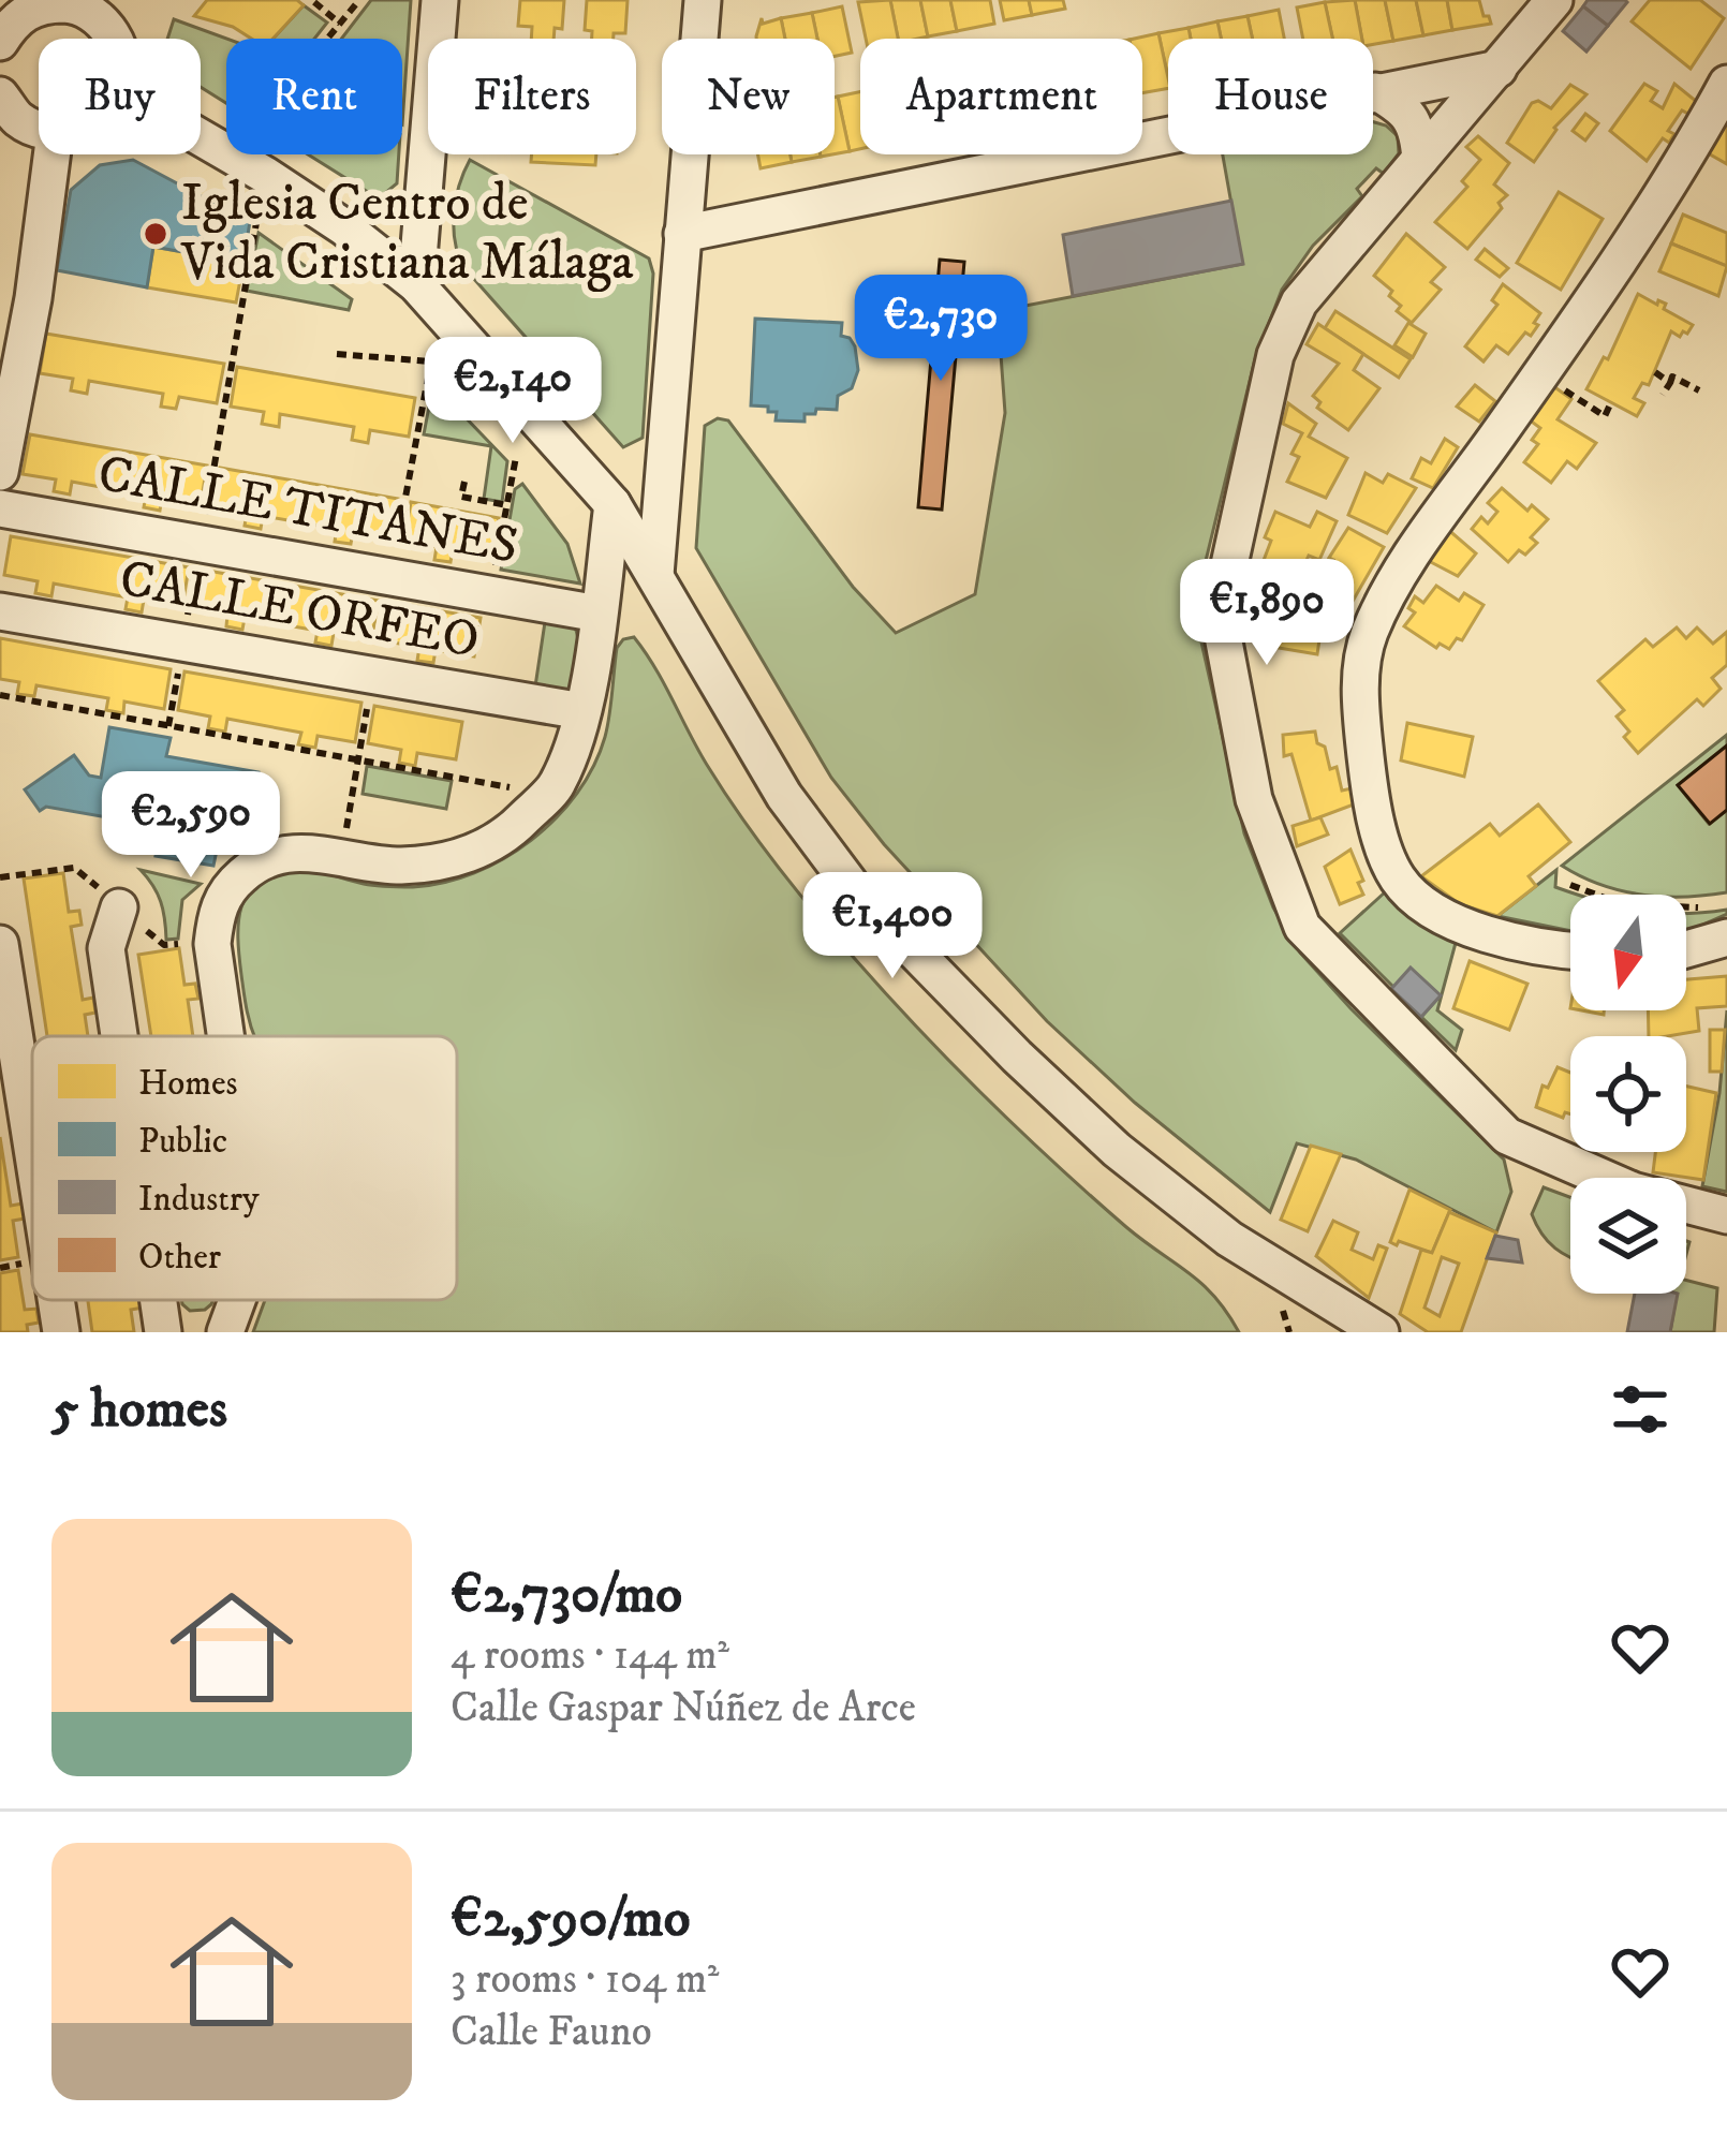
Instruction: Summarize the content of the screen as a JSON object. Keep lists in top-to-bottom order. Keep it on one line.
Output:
{"streets":{"street":["CALLE TITANES","CALLE ORFEO"]},"places":["Iglesia Centro de Vida Cristiana Málaga"],"legend":["Homes","Public","Industry","Other"],"north":"bottom","page":{"chip":["Buy","Rent","Filters","New","Apartment","House"],"price":["€2,730","€2,140","€1,890","€2,590","€1,400"],"heading":"5 homes","list":[{"name":"€2,730/mo","note":"4 rooms · 144 m² · Calle Gaspar Núñez de Arce"},{"name":"€2,590/mo","note":"3 rooms · 104 m² · Calle Fauno"}]}}
